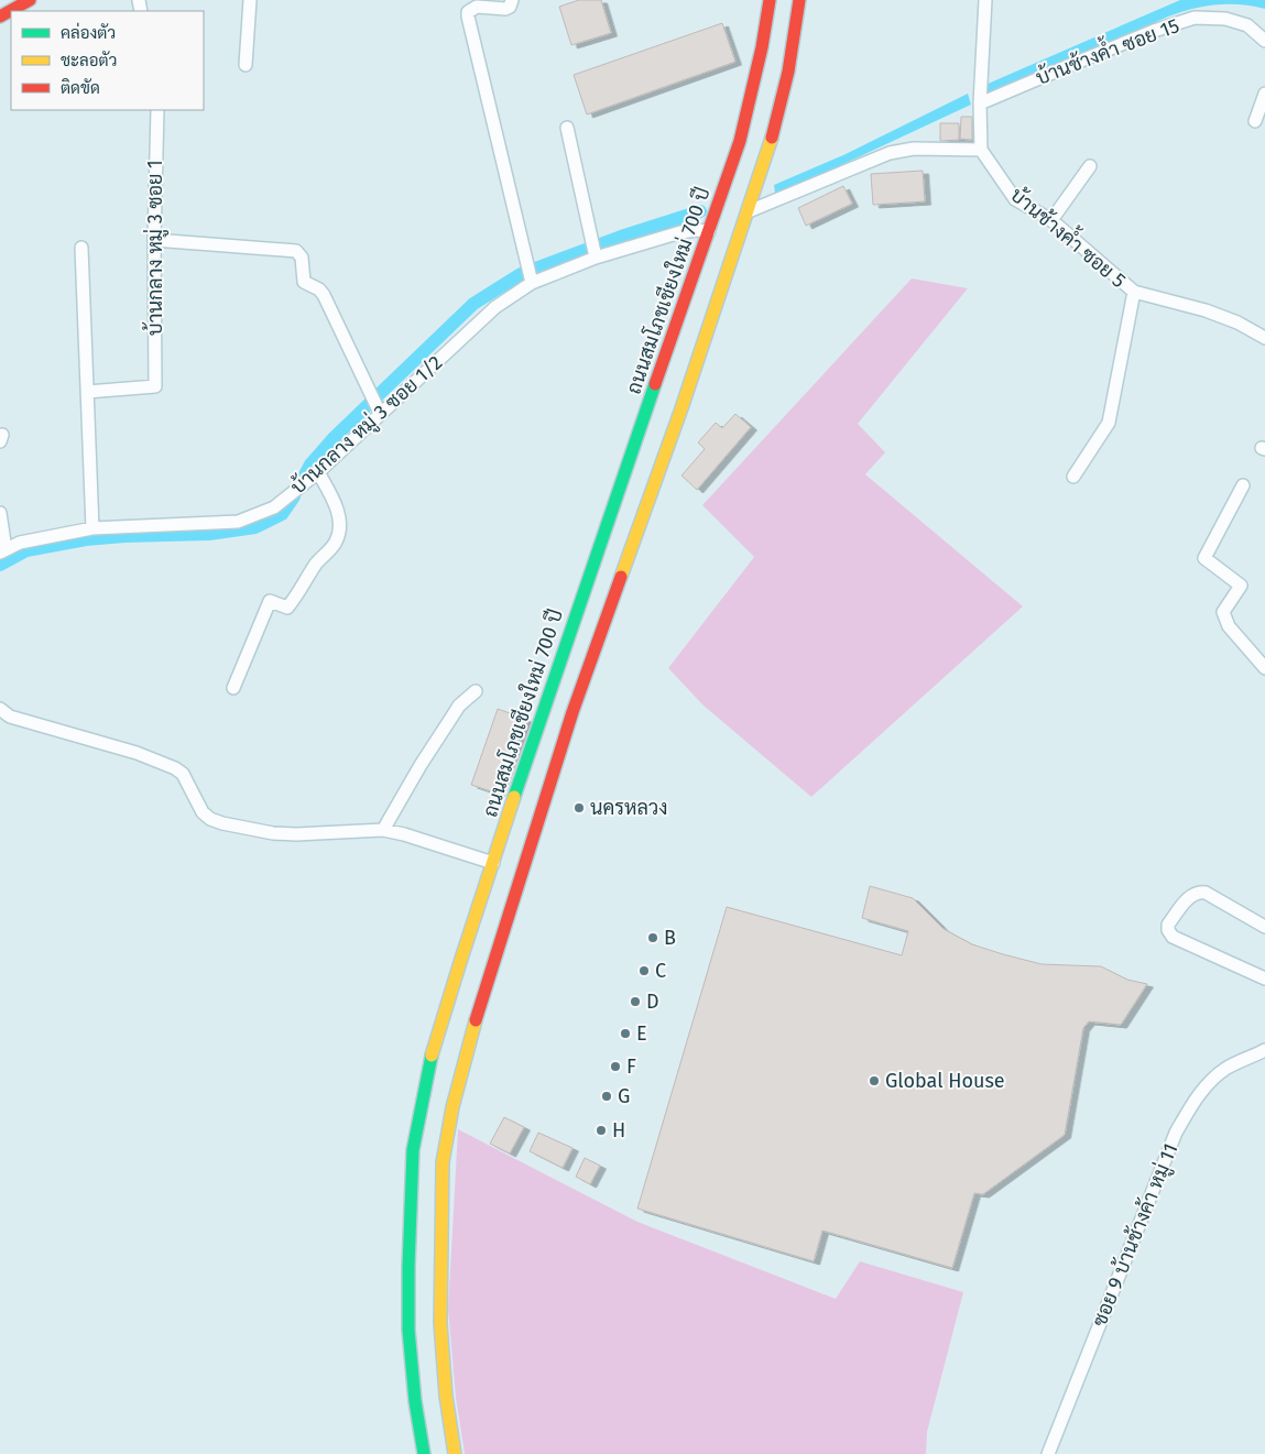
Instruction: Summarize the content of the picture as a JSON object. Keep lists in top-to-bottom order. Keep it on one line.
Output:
{"streets":{"main road":["ถนนสมโภชเชียงใหม่ 700 ปี"],"street":["บ้านช้างค้ำ ซอย 15","บ้านช้างค้ำ ซอย 5","บ้านกลาง หมู่ 3 ซอย 1","บ้านกลาง หมู่ 3 ซอย 1/2","ซอย 9 บ้านช้างค้า หมู่ 11"]},"crossings":[["ถนนสมโภชเชียงใหม่ 700 ปี","บ้านกลาง หมู่ 3 ซอย 1/2"]],"places":["นครหลวง","B","C","D","E","F","Global House","G","H"],"legend":["คล่องตัว","ชะลอตัว","ติดขัด"]}
